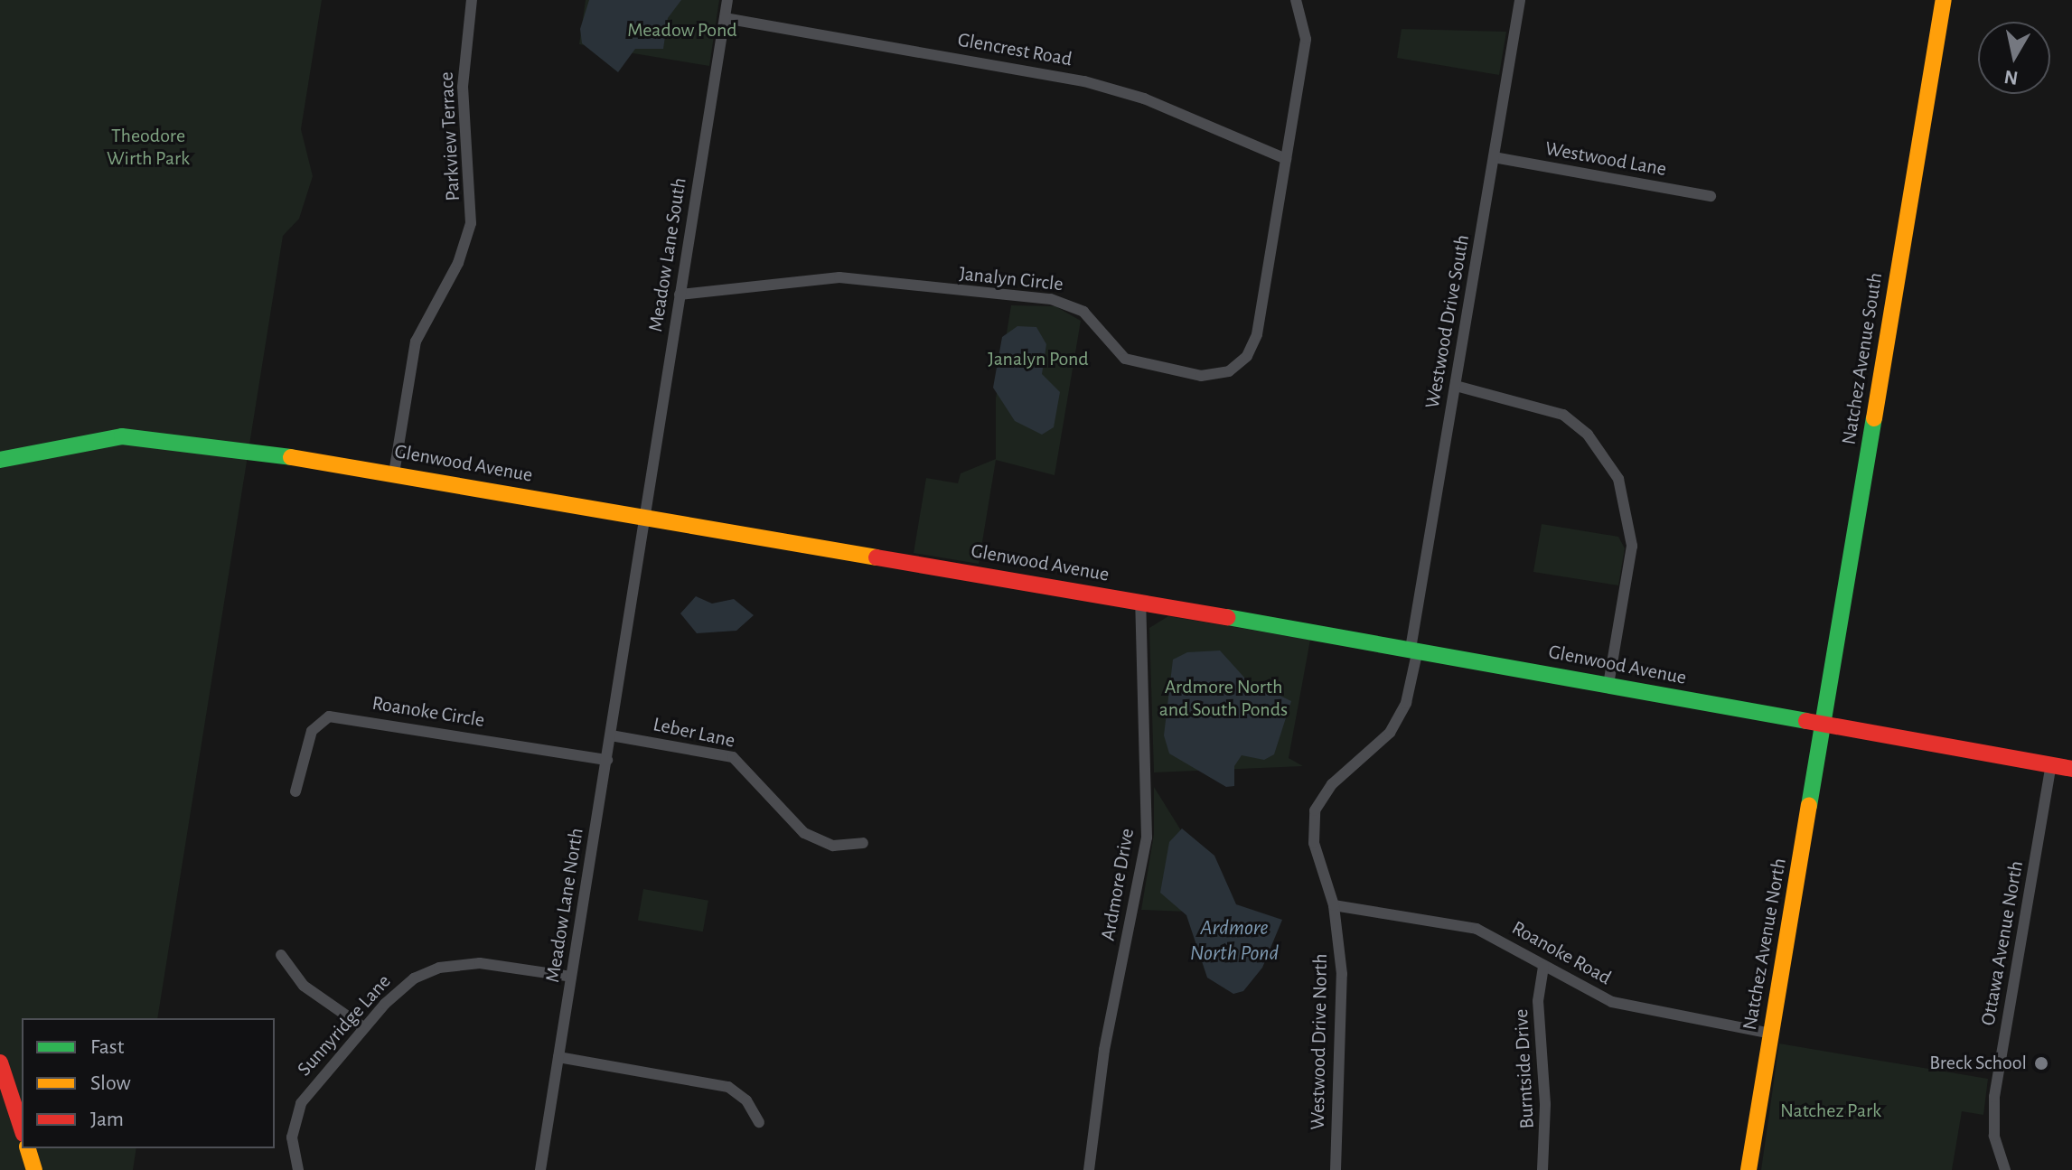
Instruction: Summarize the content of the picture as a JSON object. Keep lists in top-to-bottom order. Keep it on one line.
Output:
{"streets":{"street":["Glencrest Road","Parkview Terrace","Westwood Lane","Meadow Lane South","Janalyn Circle","Westwood Drive South","Natchez Avenue South","Glenwood Avenue","Roanoke Circle","Leber Lane","Ardmore Drive","Meadow Lane North","Ottawa Avenue North","Natchez Avenue North","Roanoke Road","Sunnyridge Lane","Westwood Drive North","Burntside Drive"]},"crossings":[["Glencrest Road","Meadow Lane South"],["Glencrest Road","Janalyn Circle"],["Parkview Terrace","Glenwood Avenue"],["Westwood Lane","Westwood Drive South"],["Meadow Lane South","Janalyn Circle"],["Meadow Lane South","Glenwood Avenue"],["Westwood Drive South","Glenwood Avenue"],["Westwood Drive South","Westwood Drive North"],["Natchez Avenue South","Glenwood Avenue"],["Natchez Avenue South","Natchez Avenue North"],["Glenwood Avenue","Ardmore Drive"],["Glenwood Avenue","Ottawa Avenue North"],["Glenwood Avenue","Natchez Avenue North"],["Glenwood Avenue","Westwood Drive North"],["Roanoke Circle","Meadow Lane North"],["Leber Lane","Meadow Lane North"],["Meadow Lane North","Sunnyridge Lane"],["Natchez Avenue North","Roanoke Road"],["Roanoke Road","Westwood Drive North"],["Roanoke Road","Burntside Drive"]],"water":["Ardmore North Pond"],"parks":["Meadow Pond","Theodore Wirth Park","Janalyn Pond","Ardmore North and South Ponds","Natchez Park"],"places":["Breck School"],"legend":["Fast","Slow","Jam"],"north":"bottom"}
